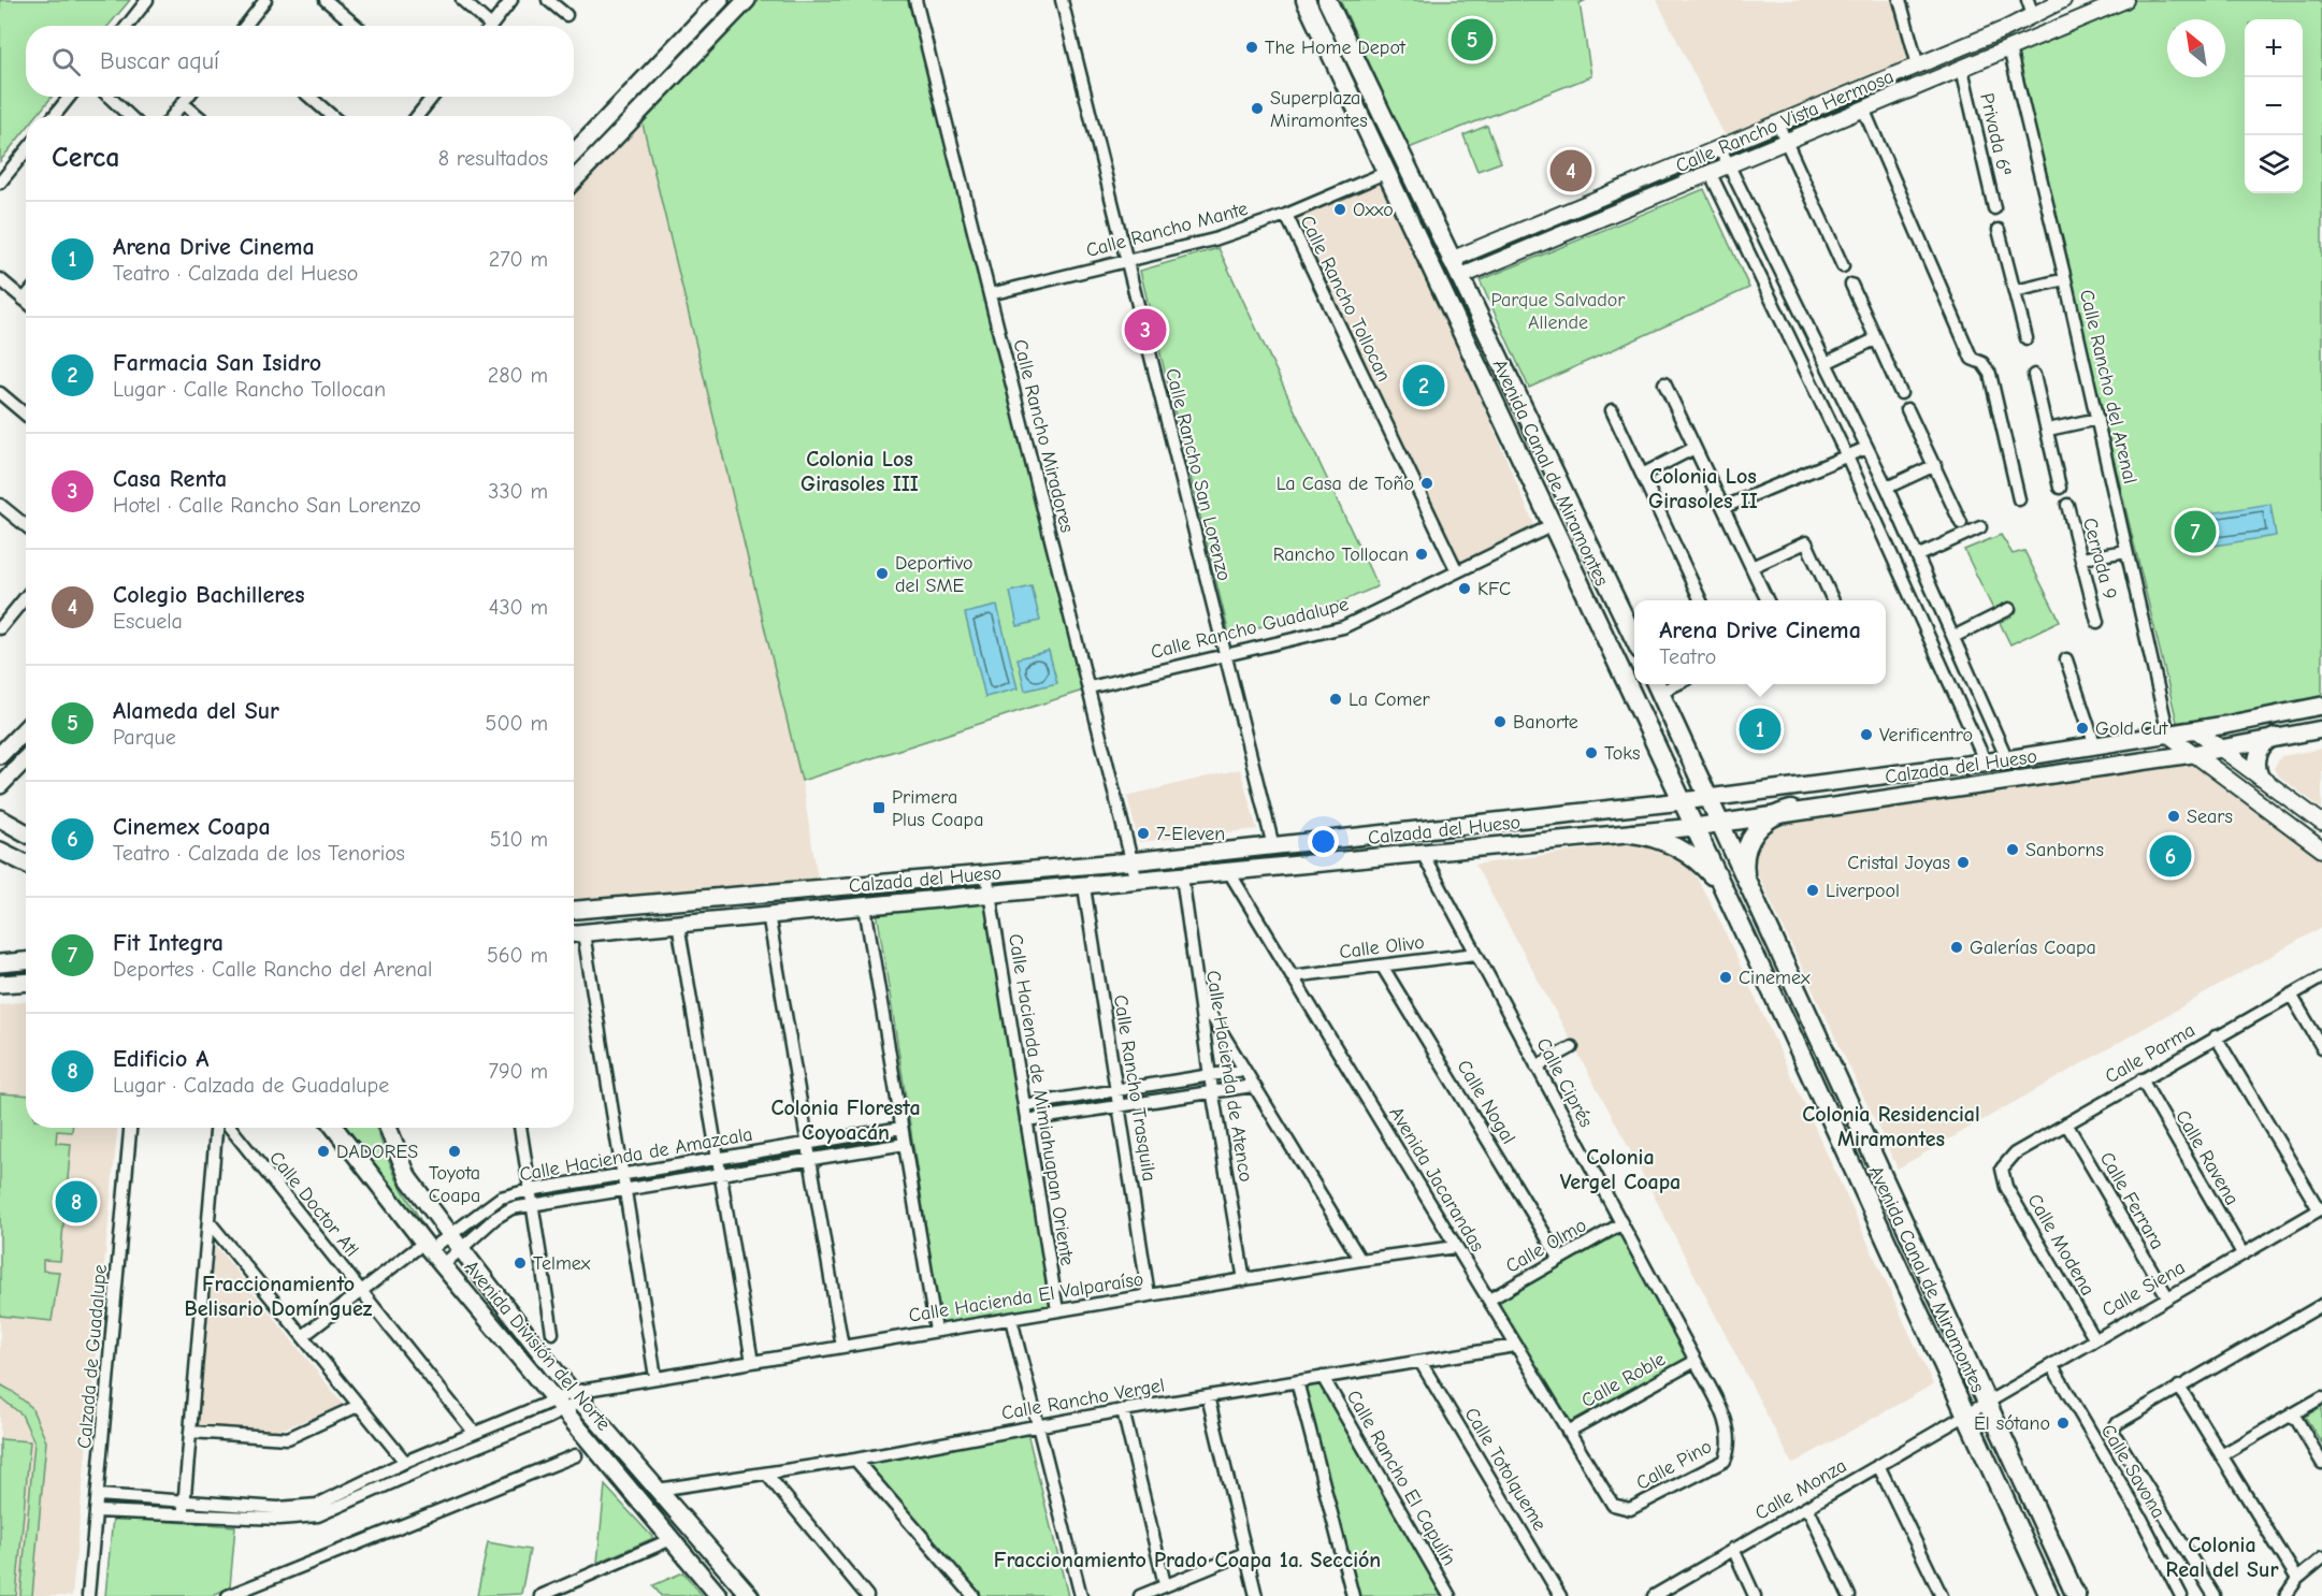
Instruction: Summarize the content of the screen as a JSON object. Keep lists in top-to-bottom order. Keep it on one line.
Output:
{"streets":{"main road":["Avenida Canal de Miramontes","Calzada del Hueso","Avenida División del Norte"],"street":["Calle Rancho Vista Hermosa","Privada 6ª","Calle Rancho Mante","Calle Rancho Tollocan","Calle Rancho del Arenal","Calle Rancho Miradores","Calle Rancho San Lorenzo","Cerrada 9","Calle Rancho Guadalupe","Calle Olivo","Calle Parma","Calle Hacienda de Atenco","Calle Ciprés","Calle Rancho Trasquila","Calle Hacienda de Mimiahuapan Oriente","Calle Nogal","Calle Hacienda de Amazcala","Calle Ravena","Avenida Jacarandas","Calle Ferrara","Calle Doctor Atl","Calle Modena","Calle Olmo","Calle Siena","Calle Hacienda El Valparaíso","Calzada de Guadalupe","Calle Roble","Calle Rancho Vergel","Calle Pino","Calle Totolqueme","Calle Savona","Calle Rancho El Capulín","Calle Monza"]},"crossings":[["Calle Rancho Vista Hermosa","Privada 6ª"],["Calle Rancho Vista Hermosa","Calle Rancho del Arenal"],["Calle Rancho Vista Hermosa","Avenida Canal de Miramontes"],["Calle Rancho Mante","Calle Rancho Tollocan"],["Calle Rancho Mante","Calle Rancho Miradores"],["Calle Rancho Mante","Avenida Canal de Miramontes"],["Calle Rancho Mante","Calle Rancho San Lorenzo"],["Calle Rancho Tollocan","Calle Rancho Guadalupe"],["Calle Rancho del Arenal","Calzada del Hueso"],["Calle Rancho Miradores","Calle Rancho Guadalupe"],["Calle Rancho Miradores","Calzada del Hueso"],["Avenida Canal de Miramontes","Calle Rancho Guadalupe"],["Avenida Canal de Miramontes","Calzada del Hueso"],["Avenida Canal de Miramontes","Calle Siena"],["Avenida Canal de Miramontes","Calle Monza"],["Calle Rancho San Lorenzo","Calle Rancho Guadalupe"],["Calle Rancho San Lorenzo","Calzada del Hueso"],["Calzada del Hueso","Calle Hacienda de Atenco"],["Calzada del Hueso","Calle Ciprés"],["Calzada del Hueso","Calle Rancho Trasquila"],["Calzada del Hueso","Calle Hacienda de Mimiahuapan Oriente"],["Calzada del Hueso","Avenida Jacarandas"],["Calle Olivo","Calle Ciprés"],["Calle Olivo","Calle Nogal"],["Calle Olivo","Avenida Jacarandas"],["Calle Parma","Calle Ravena"],["Calle Parma","Calle Ferrara"],["Calle Parma","Calle Modena"],["Calle Hacienda de Atenco","Calle Hacienda El Valparaíso"],["Calle Ciprés","Calle Olmo"],["Calle Ciprés","Calle Roble"],["Calle Ciprés","Calle Pino"],["Calle Rancho Trasquila","Calle Hacienda El Valparaíso"],["Calle Hacienda de Mimiahuapan Oriente","Calle Hacienda El Valparaíso"],["Calle Nogal","Calle Olmo"],["Calle Hacienda de Amazcala","Calle Doctor Atl"],["Calle Hacienda de Amazcala","Avenida División del Norte"],["Calle Ravena","Calle Siena"],["Avenida Jacarandas","Calle Olmo"],["Avenida Jacarandas","Calle Hacienda El Valparaíso"],["Avenida Jacarandas","Calle Roble"],["Avenida Jacarandas","Calle Rancho Vergel"],["Avenida Jacarandas","Calle Pino"],["Calle Ferrara","Calle Siena"],["Calle Modena","Calle Siena"],["Calle Siena","Calle Savona"],["Calle Siena","Calle Monza"],["Calle Hacienda El Valparaíso","Avenida División del Norte"],["Avenida División del Norte","Calle Rancho Vergel"],["Calle Rancho Vergel","Calle Totolqueme"],["Calle Rancho Vergel","Calle Rancho El Capulín"]],"districts":["Colonia Los Girasoles III","Colonia Los Girasoles II","Colonia Floresta Coyoacán","Colonia Residencial Miramontes","Colonia Vergel Coapa","Fraccionamiento Belisario Domínguez","Colonia Real del Sur","Fraccionamiento Prado Coapa 1a. Sección"],"parks":["Parque Salvador Allende"],"places":{"other":["The Home Depot","Superplaza Miramontes","Oxxo","La Casa de Toño","Rancho Tollocan","Deportivo del SME","KFC","La Comer","Banorte","Gold Cut","Verificentro","Toks","Sears","7-Eleven","Sanborns","Cristal Joyas","Liverpool","Galerías Coapa","Cinemex","DADORES","Toyota Coapa","Telmex","El sótano"],"transit":["Primera Plus Coapa"]},"north":"top left","page":{"pins":["5","4","3","2","7","1","6","8"],"map_buttons":["+","−"],"search":"Buscar aquí","heading":["Cerca","8 resultados"],"list":[{"mark":"1","name":"Arena Drive Cinema","note":"Teatro · Calzada del Hueso","value":"270 m"},{"mark":"2","name":"Farmacia San Isidro","note":"Lugar · Calle Rancho Tollocan","value":"280 m"},{"mark":"3","name":"Casa Renta","note":"Hotel · Calle Rancho San Lorenzo","value":"330 m"},{"mark":"4","name":"Colegio Bachilleres","note":"Escuela","value":"430 m"},{"mark":"5","name":"Alameda del Sur","note":"Parque","value":"500 m"},{"mark":"6","name":"Cinemex Coapa","note":"Teatro · Calzada de los Tenorios","value":"510 m"},{"mark":"7","name":"Fit Integra","note":"Deportes · Calle Rancho del Arenal","value":"560 m"},{"mark":"8","name":"Edificio A","note":"Lugar · Calzada de Guadalupe","value":"790 m"}],"popup":["Arena Drive Cinema","Teatro"]}}
